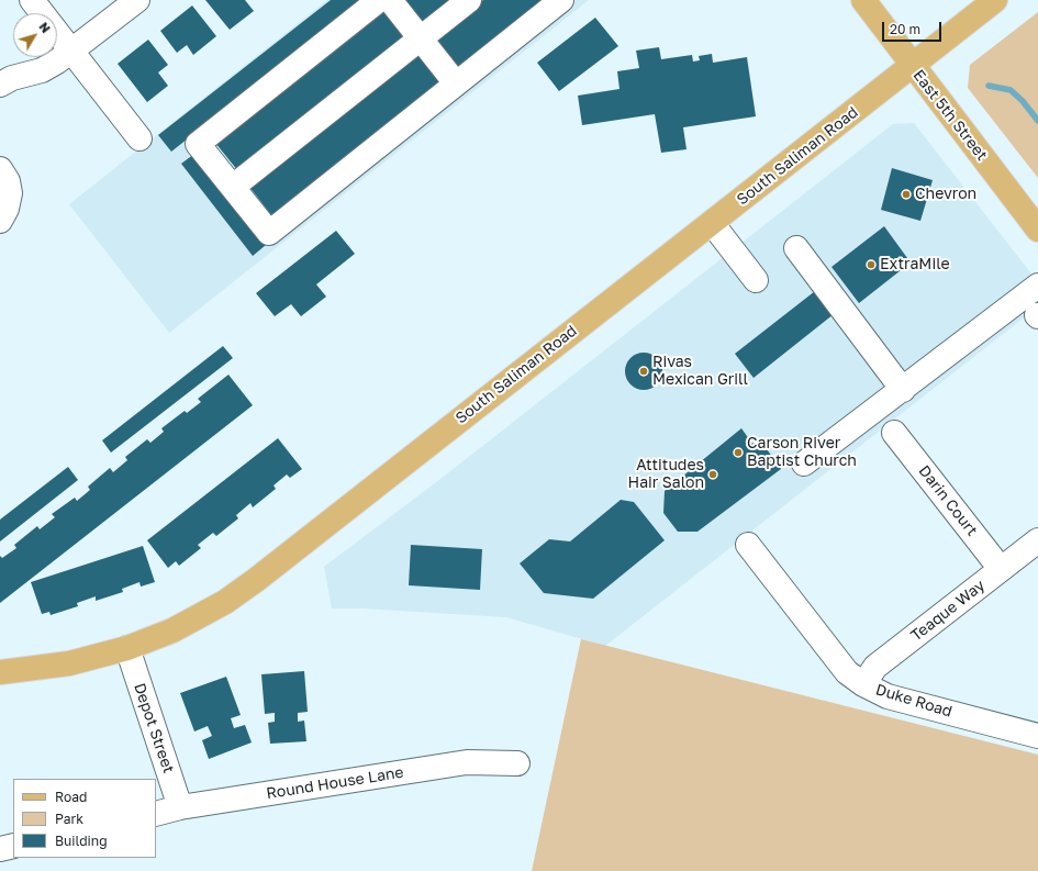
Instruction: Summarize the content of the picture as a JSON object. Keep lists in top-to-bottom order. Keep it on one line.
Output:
{"streets":{"main road":["East 5th Street","South Saliman Road"],"street":["Darin Court","Teaque Way","Duke Road","Depot Street","Round House Lane"]},"crossings":[["East 5th Street","South Saliman Road"],["South Saliman Road","Depot Street"],["Darin Court","Teaque Way"],["Teaque Way","Duke Road"],["Depot Street","Round House Lane"]],"places":["Chevron","ExtraMile","Rivas Mexican Grill","Carson River Baptist Church","Attitudes Hair Salon"],"legend":["Road","Park","Building"],"scale_bar":"20 m","north":"top right"}
